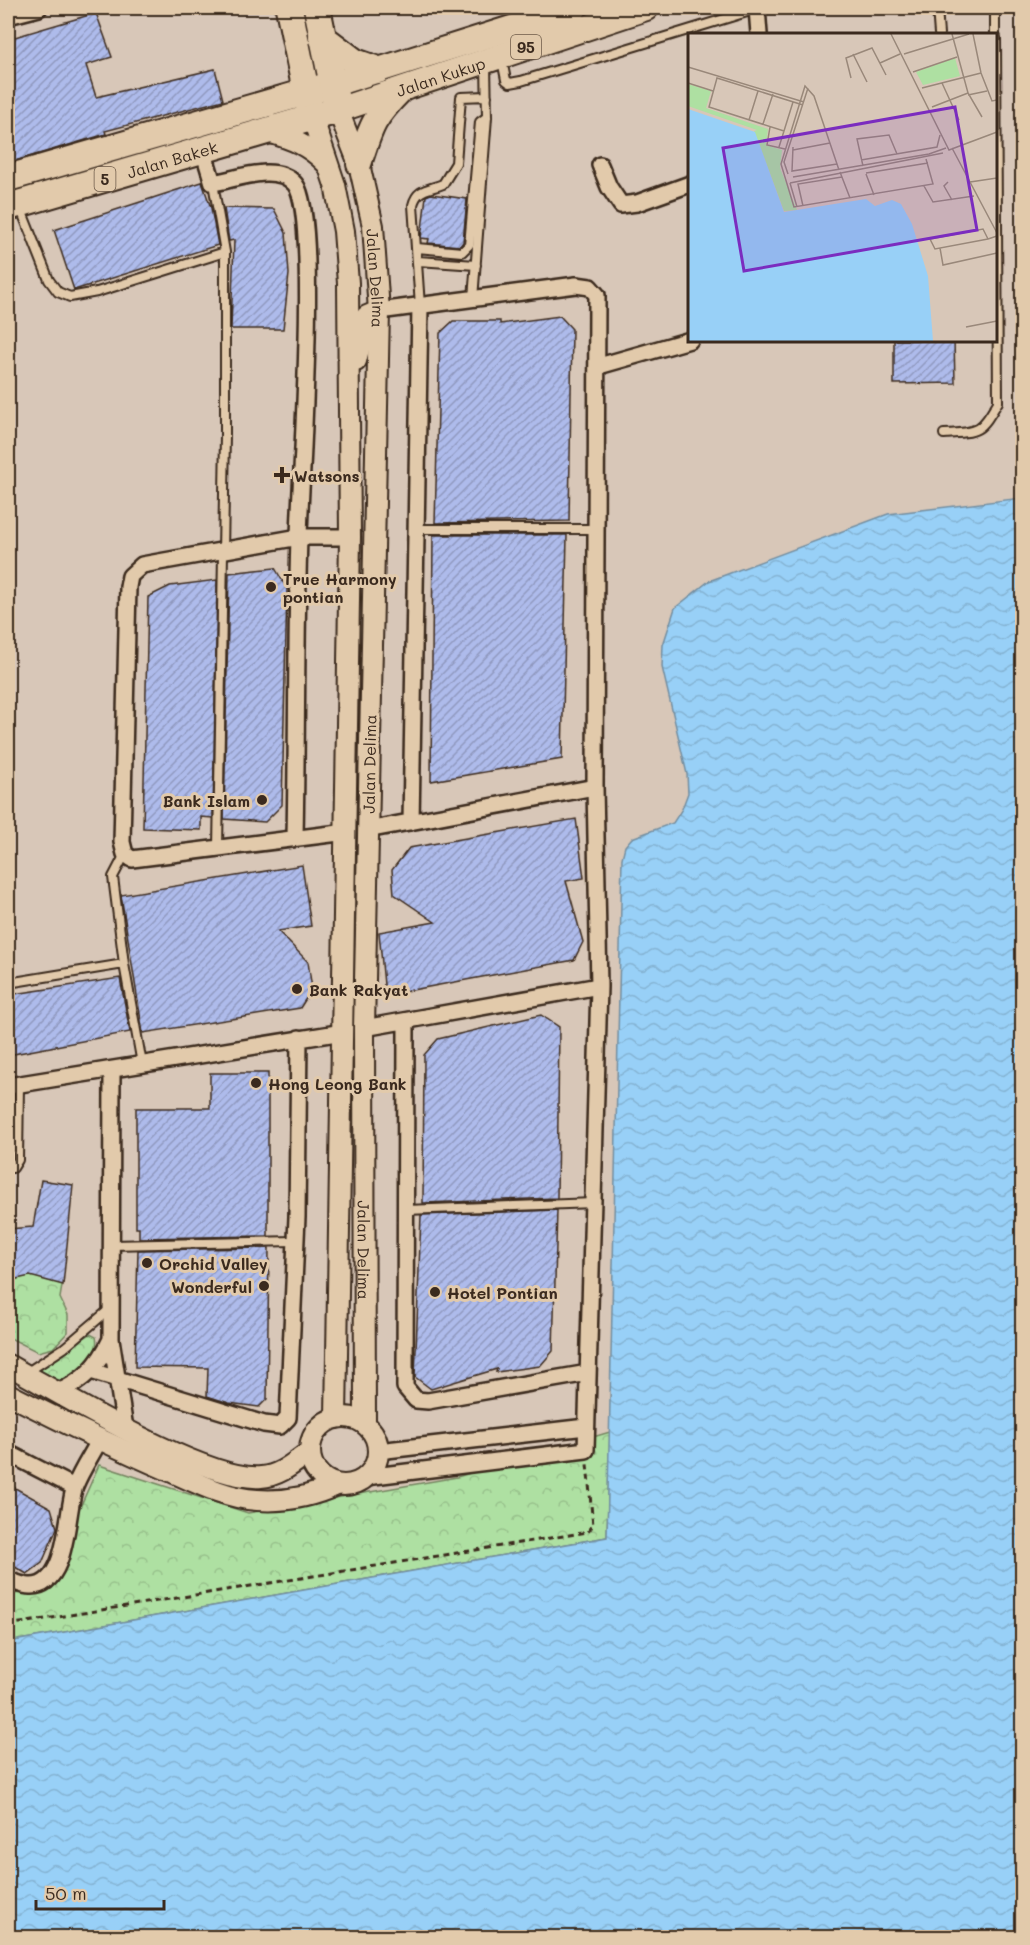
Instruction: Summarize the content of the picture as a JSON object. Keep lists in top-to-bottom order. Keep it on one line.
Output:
{"streets":{"highway":["Jalan Bakek","5"],"main road":["95","Jalan Kukup"],"street":["Jalan Delima"]},"crossings":[["Jalan Kukup","Jalan Bakek"],["Jalan Kukup","Jalan Delima"],["Jalan Bakek","Jalan Delima"]],"places":{"health":["Watsons"],"other":["True Harmony pontian","Bank Islam","Bank Rakyat","Hong Leong Bank","Orchid Valley","Wonderful","Hotel Pontian"]},"scale_bar":"50 m"}
